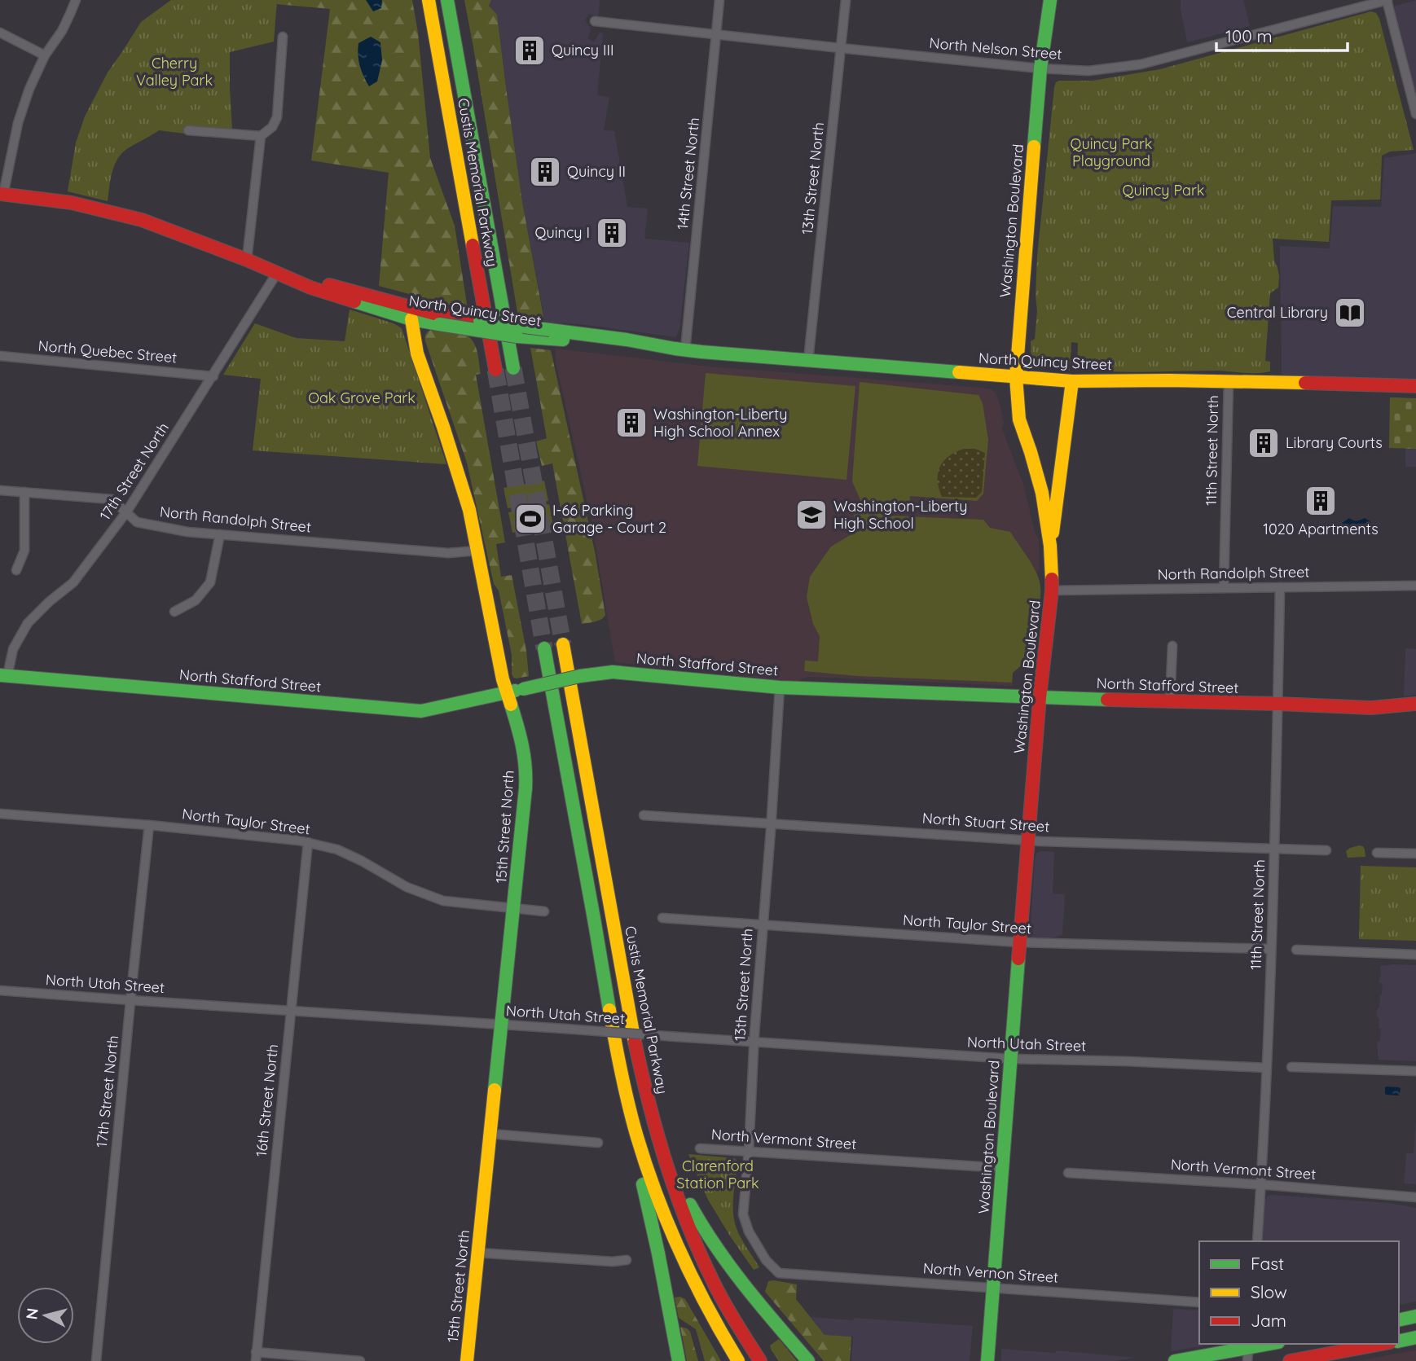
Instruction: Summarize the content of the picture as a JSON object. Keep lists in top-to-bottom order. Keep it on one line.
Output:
{"streets":{"main road":["Custis Memorial Parkway","Washington Boulevard","North Quincy Street","North Stafford Street","15th Street North"],"street":["North Nelson Street","14th Street North","13th Street North","North Quebec Street","11th Street North","17th Street North","North Randolph Street","North Taylor Street","North Stuart Street","North Utah Street","16th Street North","North Vermont Street","North Vernon Street"]},"crossings":[["North Nelson Street","14th Street North"],["North Nelson Street","13th Street North"],["North Nelson Street","Washington Boulevard"],["14th Street North","North Quincy Street"],["13th Street North","North Quincy Street"],["13th Street North","North Stafford Street"],["13th Street North","North Taylor Street"],["13th Street North","North Stuart Street"],["13th Street North","North Utah Street"],["13th Street North","North Vermont Street"],["13th Street North","North Vernon Street"],["Washington Boulevard","North Quincy Street"],["Washington Boulevard","North Randolph Street"],["Washington Boulevard","North Stafford Street"],["Washington Boulevard","North Taylor Street"],["Washington Boulevard","North Stuart Street"],["Washington Boulevard","North Utah Street"],["Washington Boulevard","North Vermont Street"],["Washington Boulevard","North Vernon Street"],["North Quincy Street","11th Street North"],["North Quincy Street","17th Street North"],["North Quincy Street","15th Street North"],["North Quebec Street","17th Street North"],["11th Street North","North Randolph Street"],["11th Street North","North Stafford Street"],["11th Street North","North Taylor Street"],["11th Street North","North Stuart Street"],["11th Street North","North Utah Street"],["11th Street North","North Vermont Street"],["17th Street North","North Randolph Street"],["17th Street North","North Stafford Street"],["17th Street North","North Taylor Street"],["17th Street North","North Utah Street"],["North Randolph Street","15th Street North"],["North Stafford Street","15th Street North"],["North Taylor Street","15th Street North"],["North Taylor Street","16th Street North"],["15th Street North","North Utah Street"],["North Utah Street","16th Street North"]],"parks":["Cherry Valley Park","Quincy Park Playground","Quincy Park","Oak Grove Park","Clarenford Station Park"],"places":{"building":["Quincy III","Quincy II","Quincy I","Washington-Liberty High School Annex","Library Courts","1020 Apartments"],"library":["Central Library"],"school or university":["Washington-Liberty High School"],"sports":["I-66 Parking Garage - Court 2"]},"legend":["Fast","Slow","Jam"],"scale_bar":"100 m","north":"left"}
